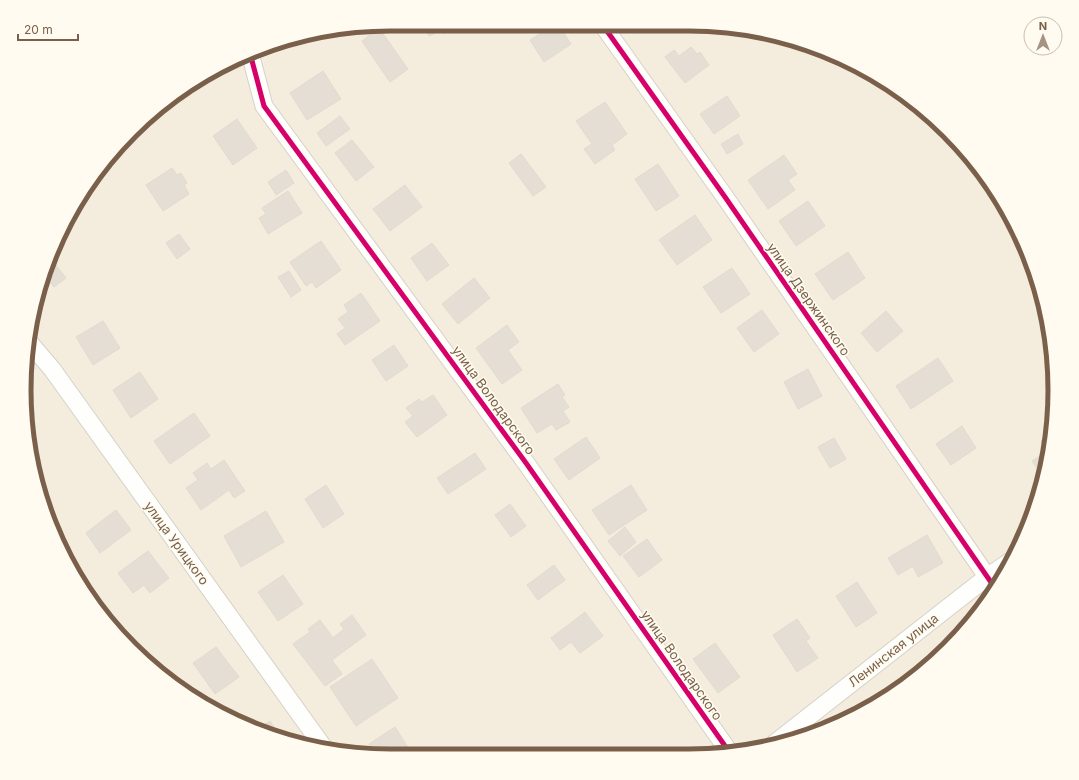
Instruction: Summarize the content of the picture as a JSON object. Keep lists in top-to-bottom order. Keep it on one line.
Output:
{"streets":{"street":["улица Дзержинского","улица Володарского","улица Урицкого","Ленинская улица"]},"crossings":[["улица Дзержинского","Ленинская улица"]],"scale_bar":"20 m","north":"top"}
